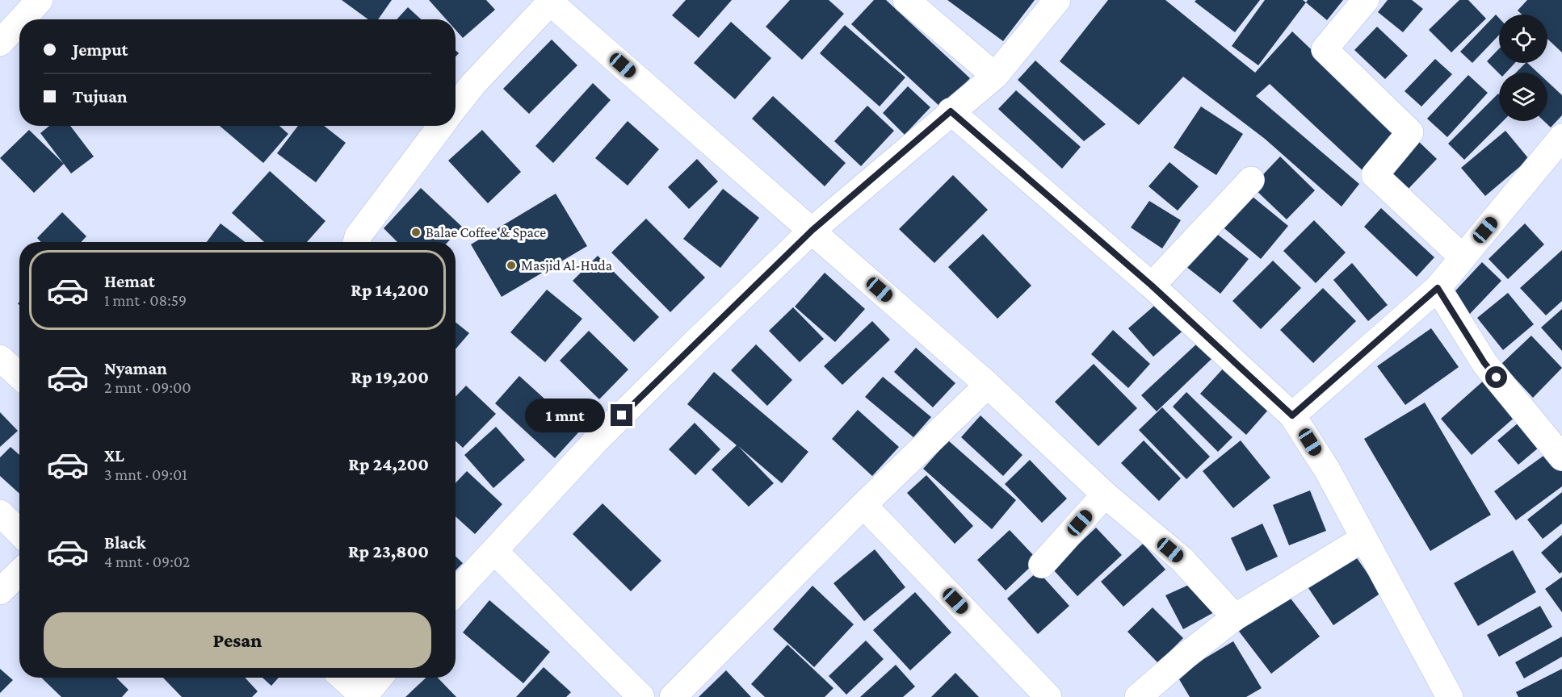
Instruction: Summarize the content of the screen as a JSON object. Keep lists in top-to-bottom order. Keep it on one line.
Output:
{"places":["Balae Coffee & Space","Masjid Al-Huda"],"page":{"banner":["Jemput","Tujuan"],"list":[{"name":"Hemat","note":"1 mnt · 08:59","value":"Rp 14,200"},{"name":"Nyaman","note":"2 mnt · 09:00","value":"Rp 19,200"},{"name":"XL","note":"3 mnt · 09:01","value":"Rp 24,200"},{"name":"Black","note":"4 mnt · 09:02","value":"Rp 23,800"}],"bubble":"1 mnt","buttons":"Pesan"}}
